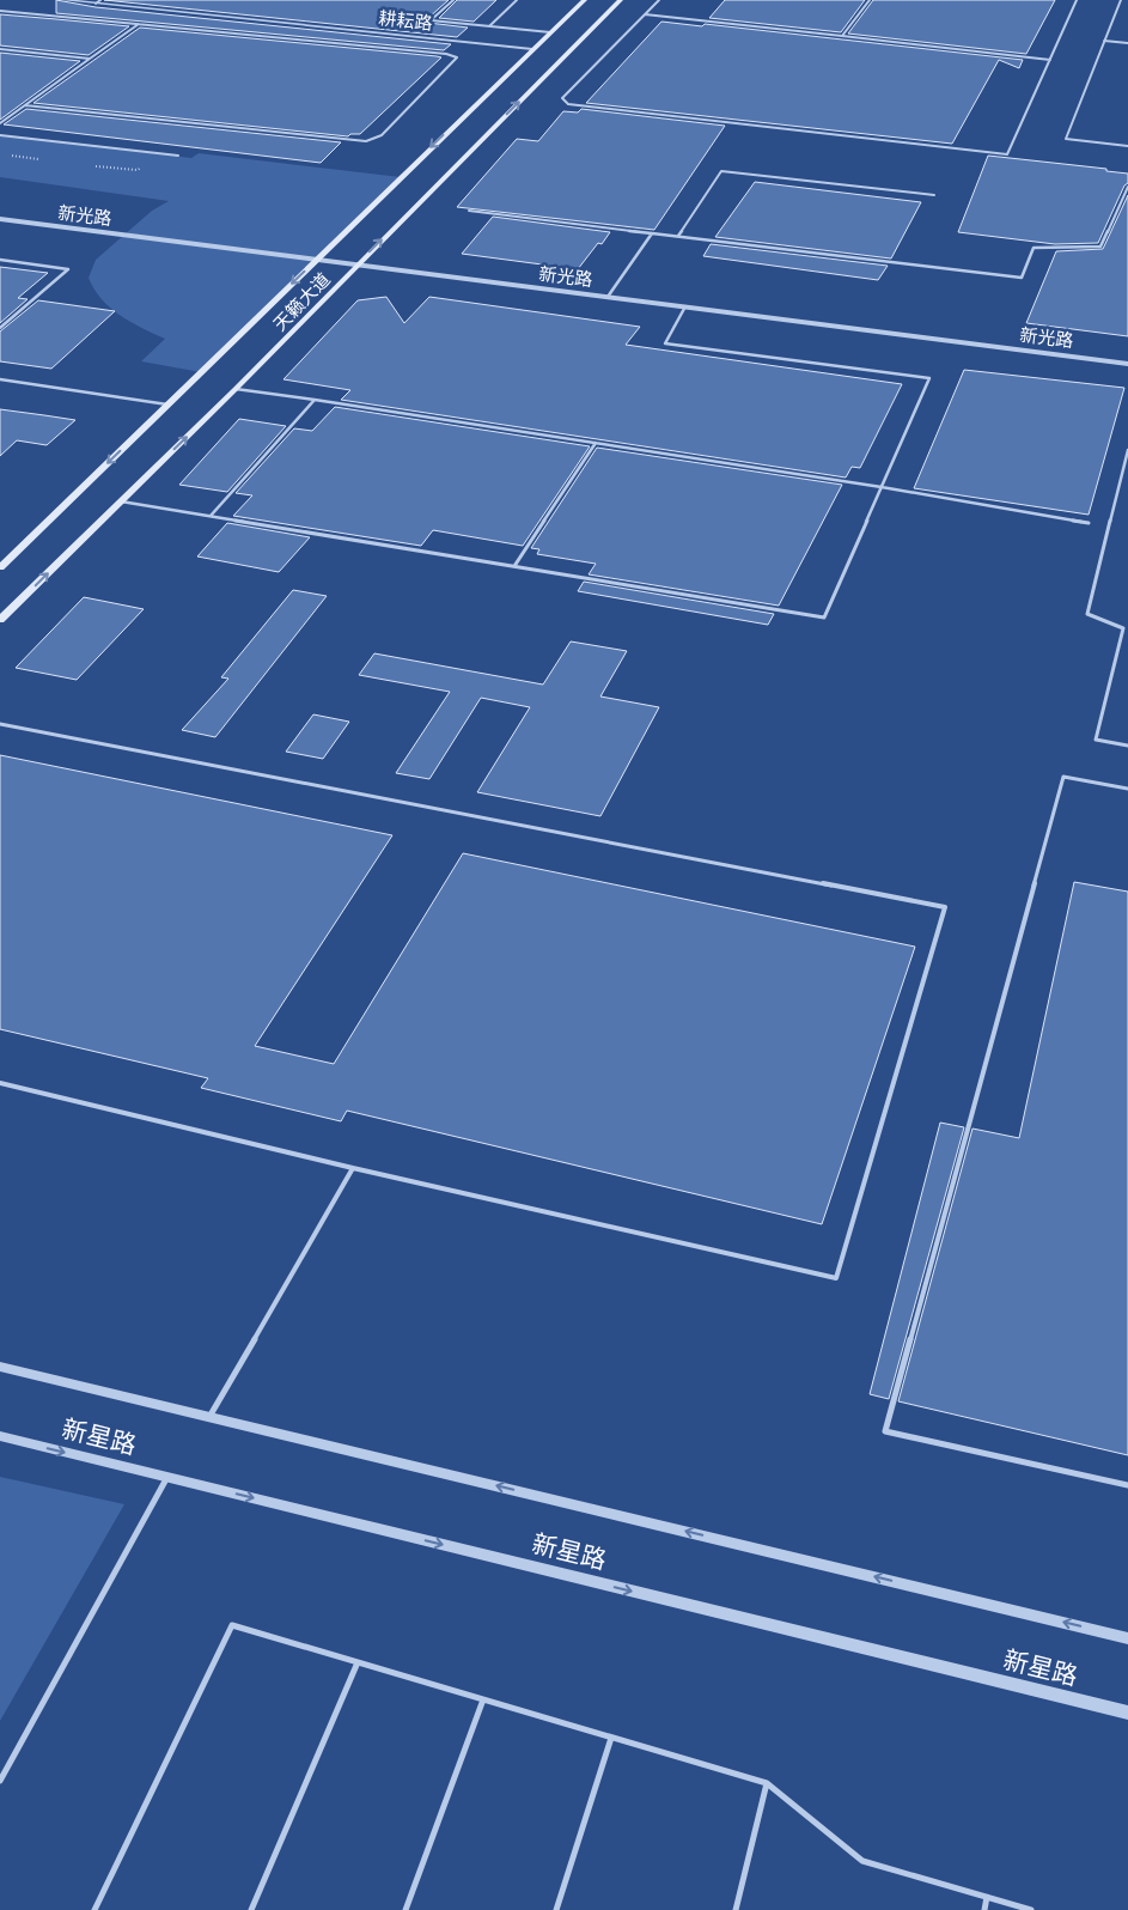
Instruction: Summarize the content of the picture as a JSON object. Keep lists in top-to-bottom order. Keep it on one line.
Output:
{"streets":{"main road":["天籁大道"],"street":["耕耘路","新光路","新星路"]},"crossings":[["耕耘路","天籁大道"],["新光路","天籁大道"]]}
